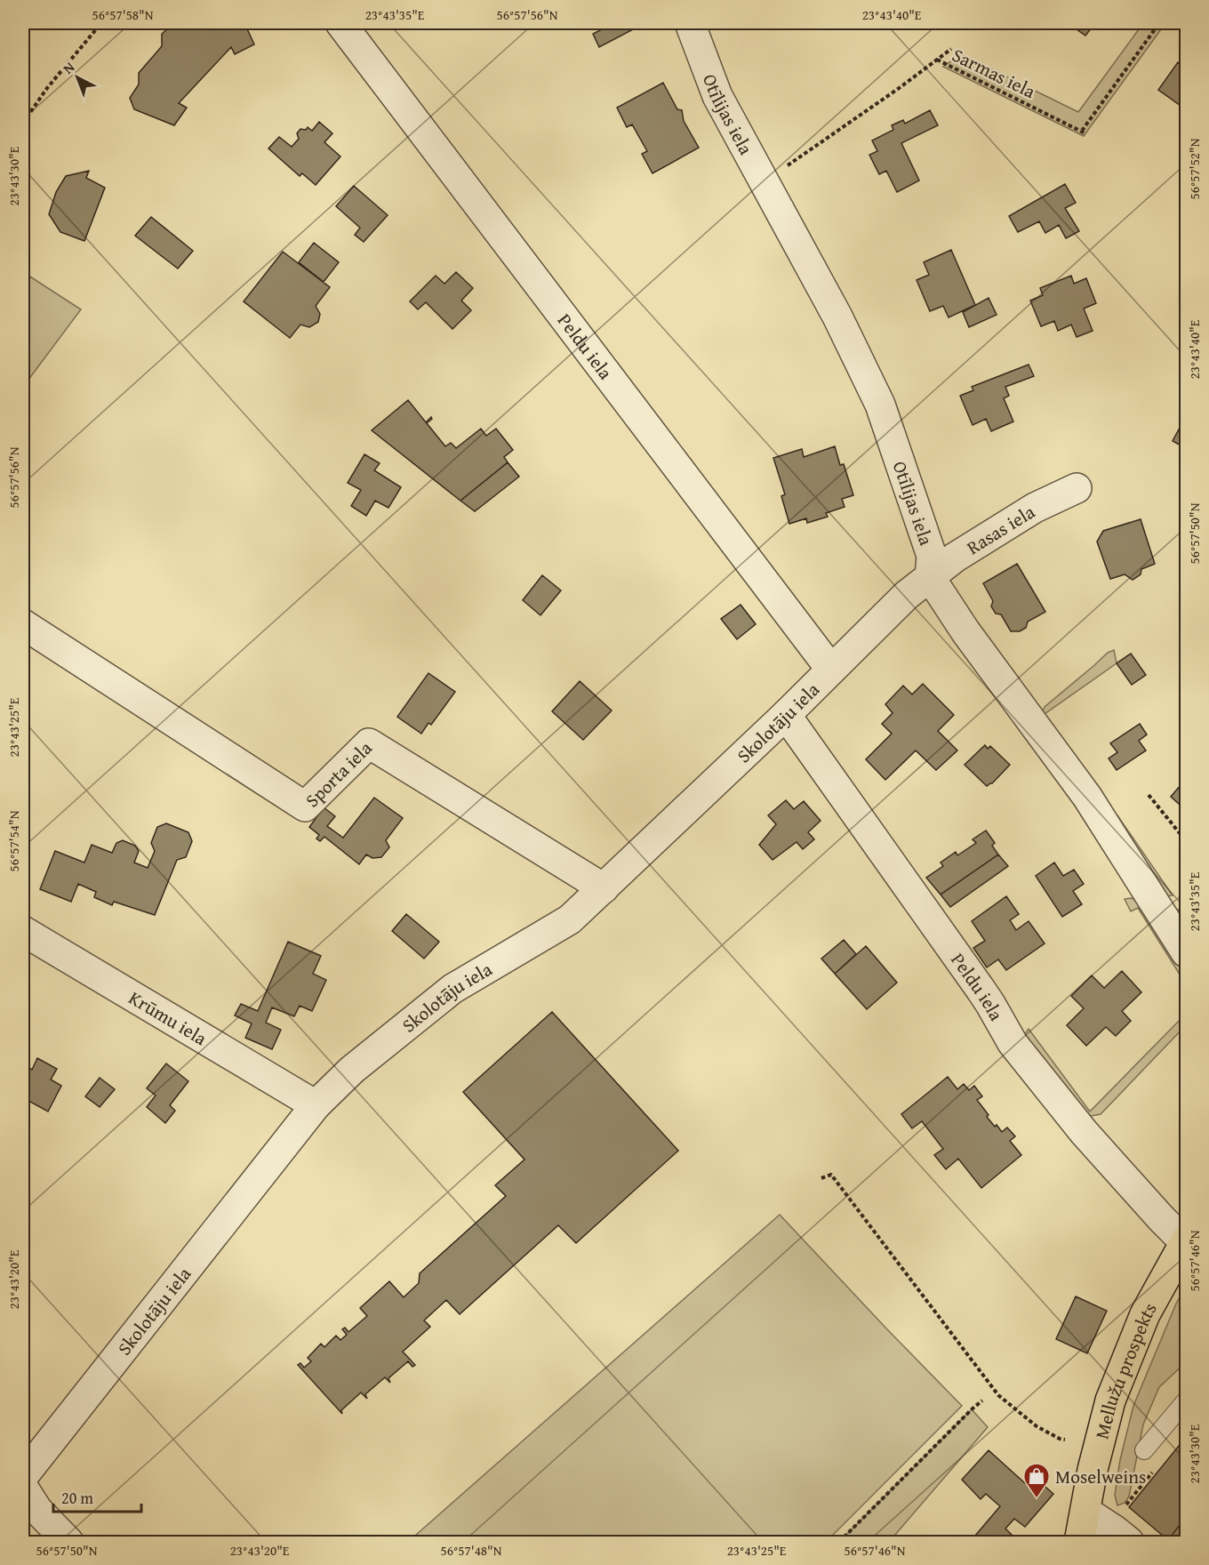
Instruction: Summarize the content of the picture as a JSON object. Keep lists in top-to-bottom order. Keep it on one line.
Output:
{"streets":{"main road":["Mellužu prospekts"],"street":["Otīlijas iela","Peldu iela","Rasas iela","Skolotāju iela","Sporta iela","Krūmu iela"],"path":["Sarmas iela"]},"crossings":[["Sarmas iela","Otīlijas iela"],["Otīlijas iela","Rasas iela"],["Otīlijas iela","Skolotāju iela"],["Peldu iela","Skolotāju iela"],["Peldu iela","Mellužu prospekts"],["Rasas iela","Skolotāju iela"],["Skolotāju iela","Sporta iela"],["Skolotāju iela","Krūmu iela"]],"places":{"shop":["Moselweins"]},"scale_bar":"20 m","north":"top left","coordinates":["56°57'58\"N","23°43'35\"E","56°57'56\"N","23°43'40\"E","56°57'52\"N","23°43'30\"E","56°57'50\"N","23°43'25\"E","56°57'54\"N","56°57'46\"N","23°43'20\"E","56°57'48\"N"]}
